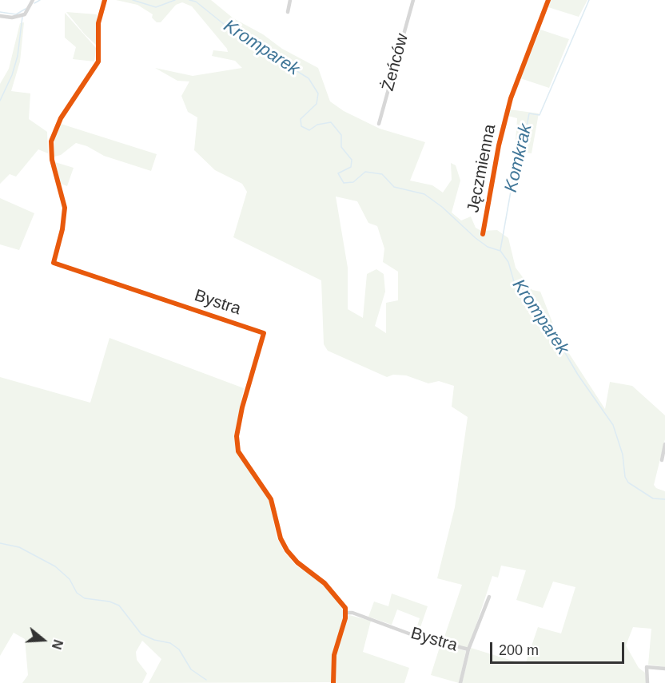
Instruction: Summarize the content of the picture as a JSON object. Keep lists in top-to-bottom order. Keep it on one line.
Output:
{"streets":{"street":["Żeńców","Jęczmienna","Bystra"]},"water":["Kromparek","Komkrak"],"scale_bar":"200 m","north":"right"}
